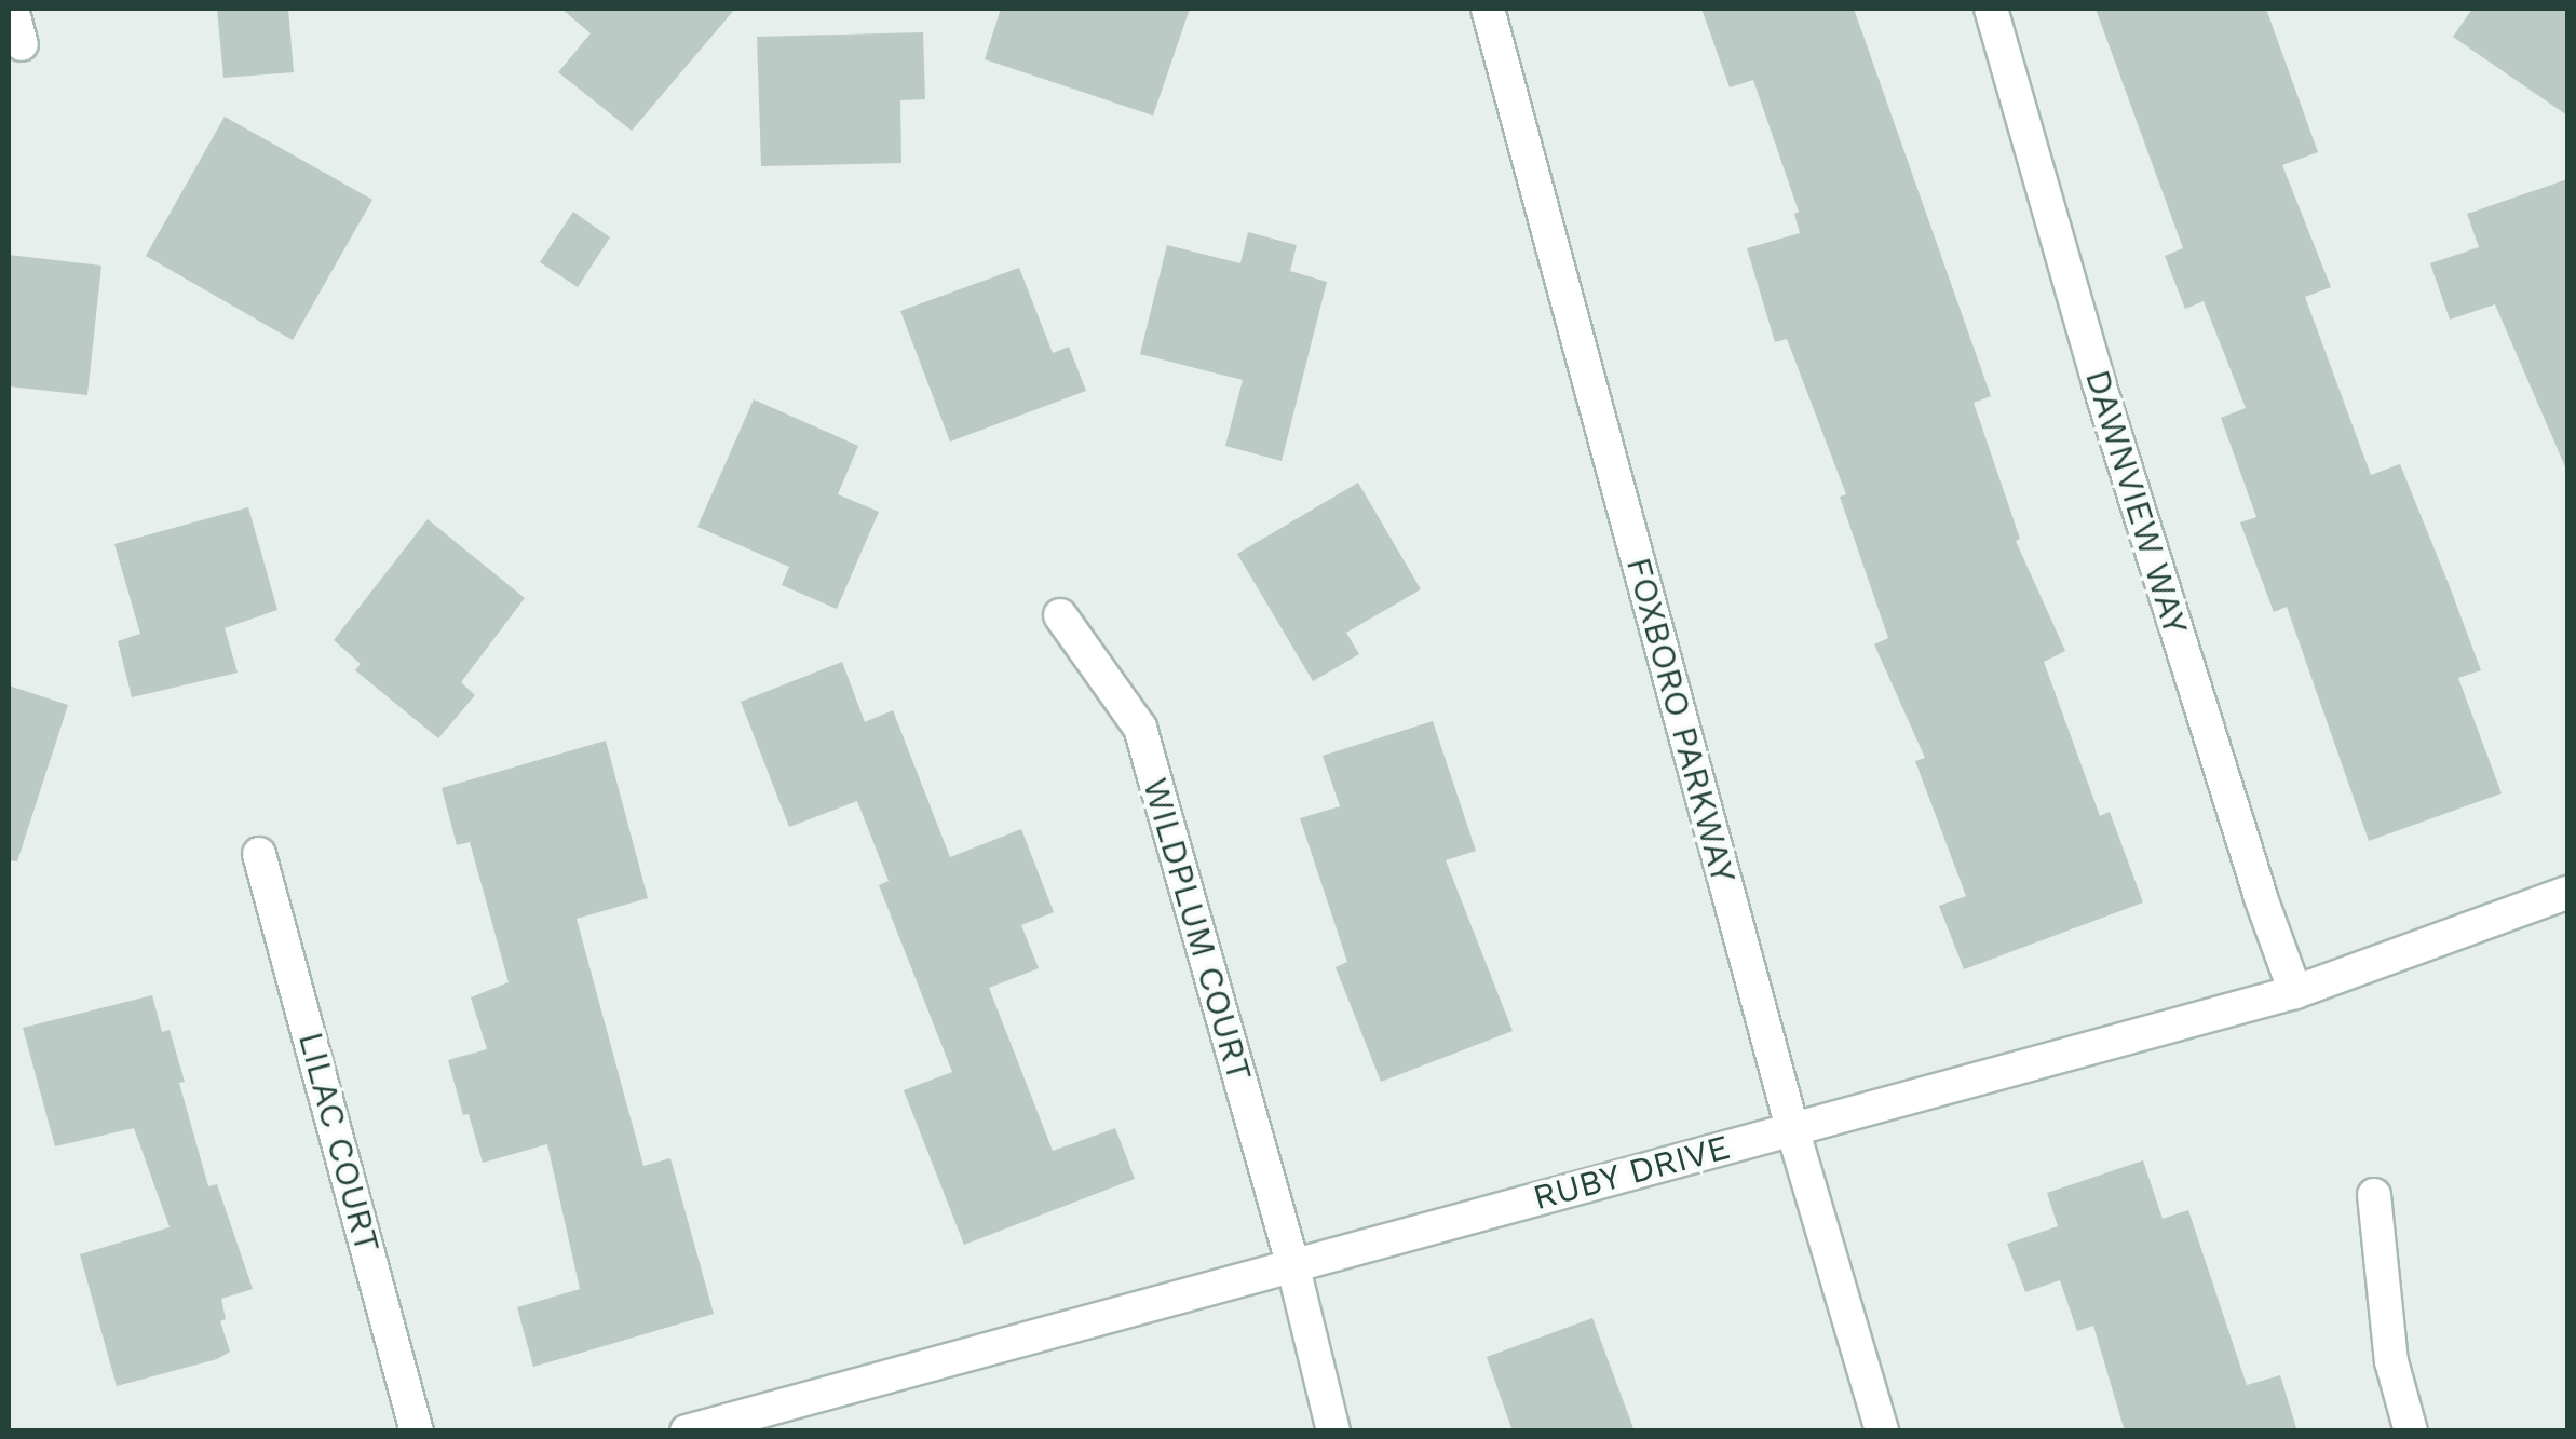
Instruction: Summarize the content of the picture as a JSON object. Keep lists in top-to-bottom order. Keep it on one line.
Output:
{"streets":{"street":["DAWNVIEW WAY","FOXBORO PARKWAY","WILDPLUM COURT","LILAC COURT","RUBY DRIVE"]},"crossings":[["DAWNVIEW WAY","RUBY DRIVE"],["FOXBORO PARKWAY","RUBY DRIVE"],["WILDPLUM COURT","RUBY DRIVE"]]}
